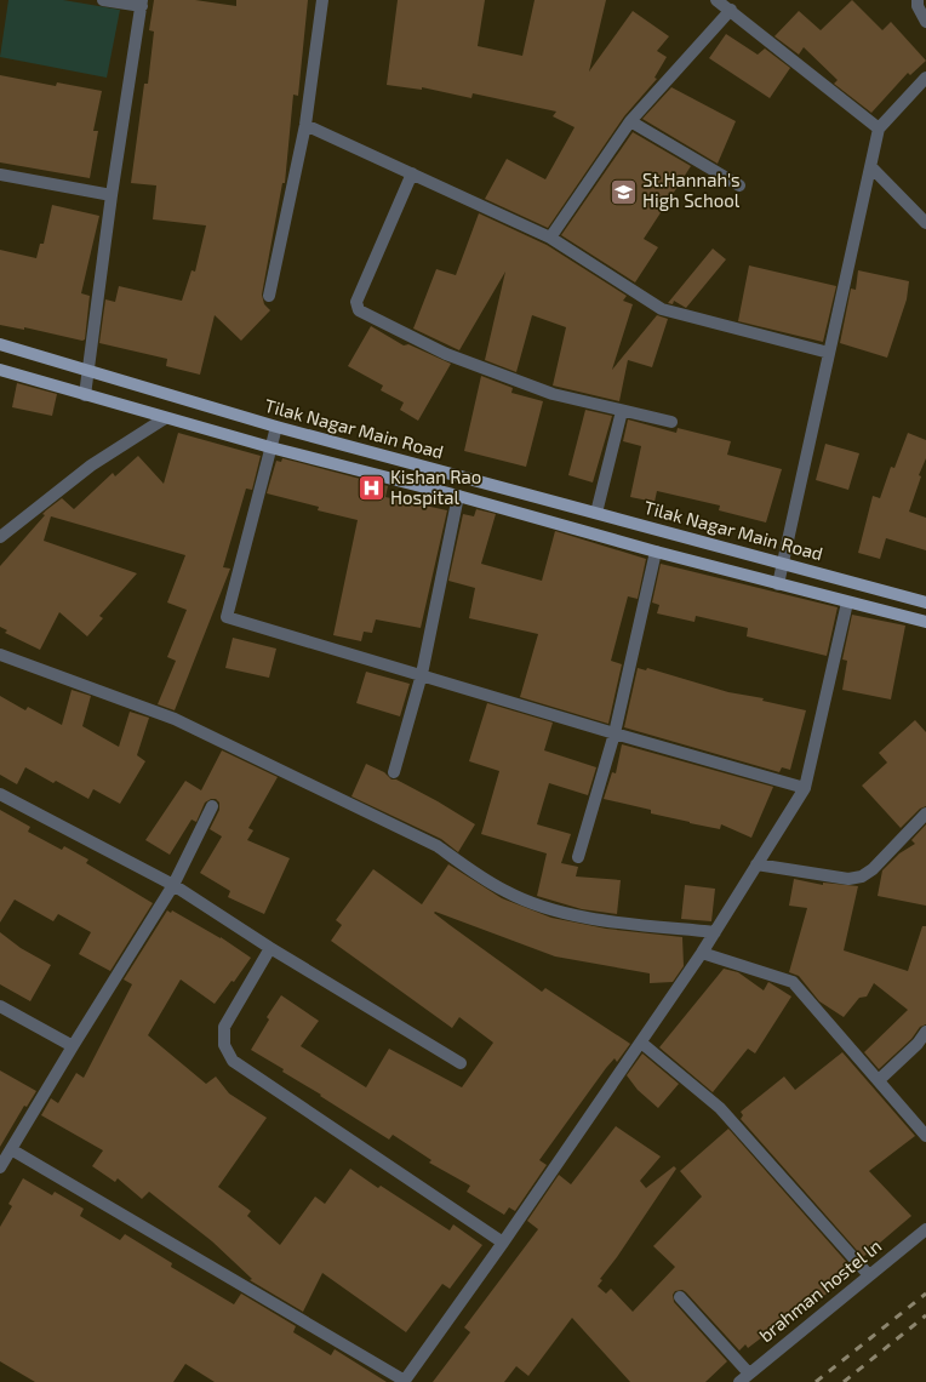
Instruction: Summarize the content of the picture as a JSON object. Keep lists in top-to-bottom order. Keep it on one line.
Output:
{"streets":{"main road":["Tilak Nagar Main Road"],"street":["brahman hostel ln"]},"places":{"school or university":["St.Hannah's High School"],"hospital":["Kishan Rao Hospital"]}}
